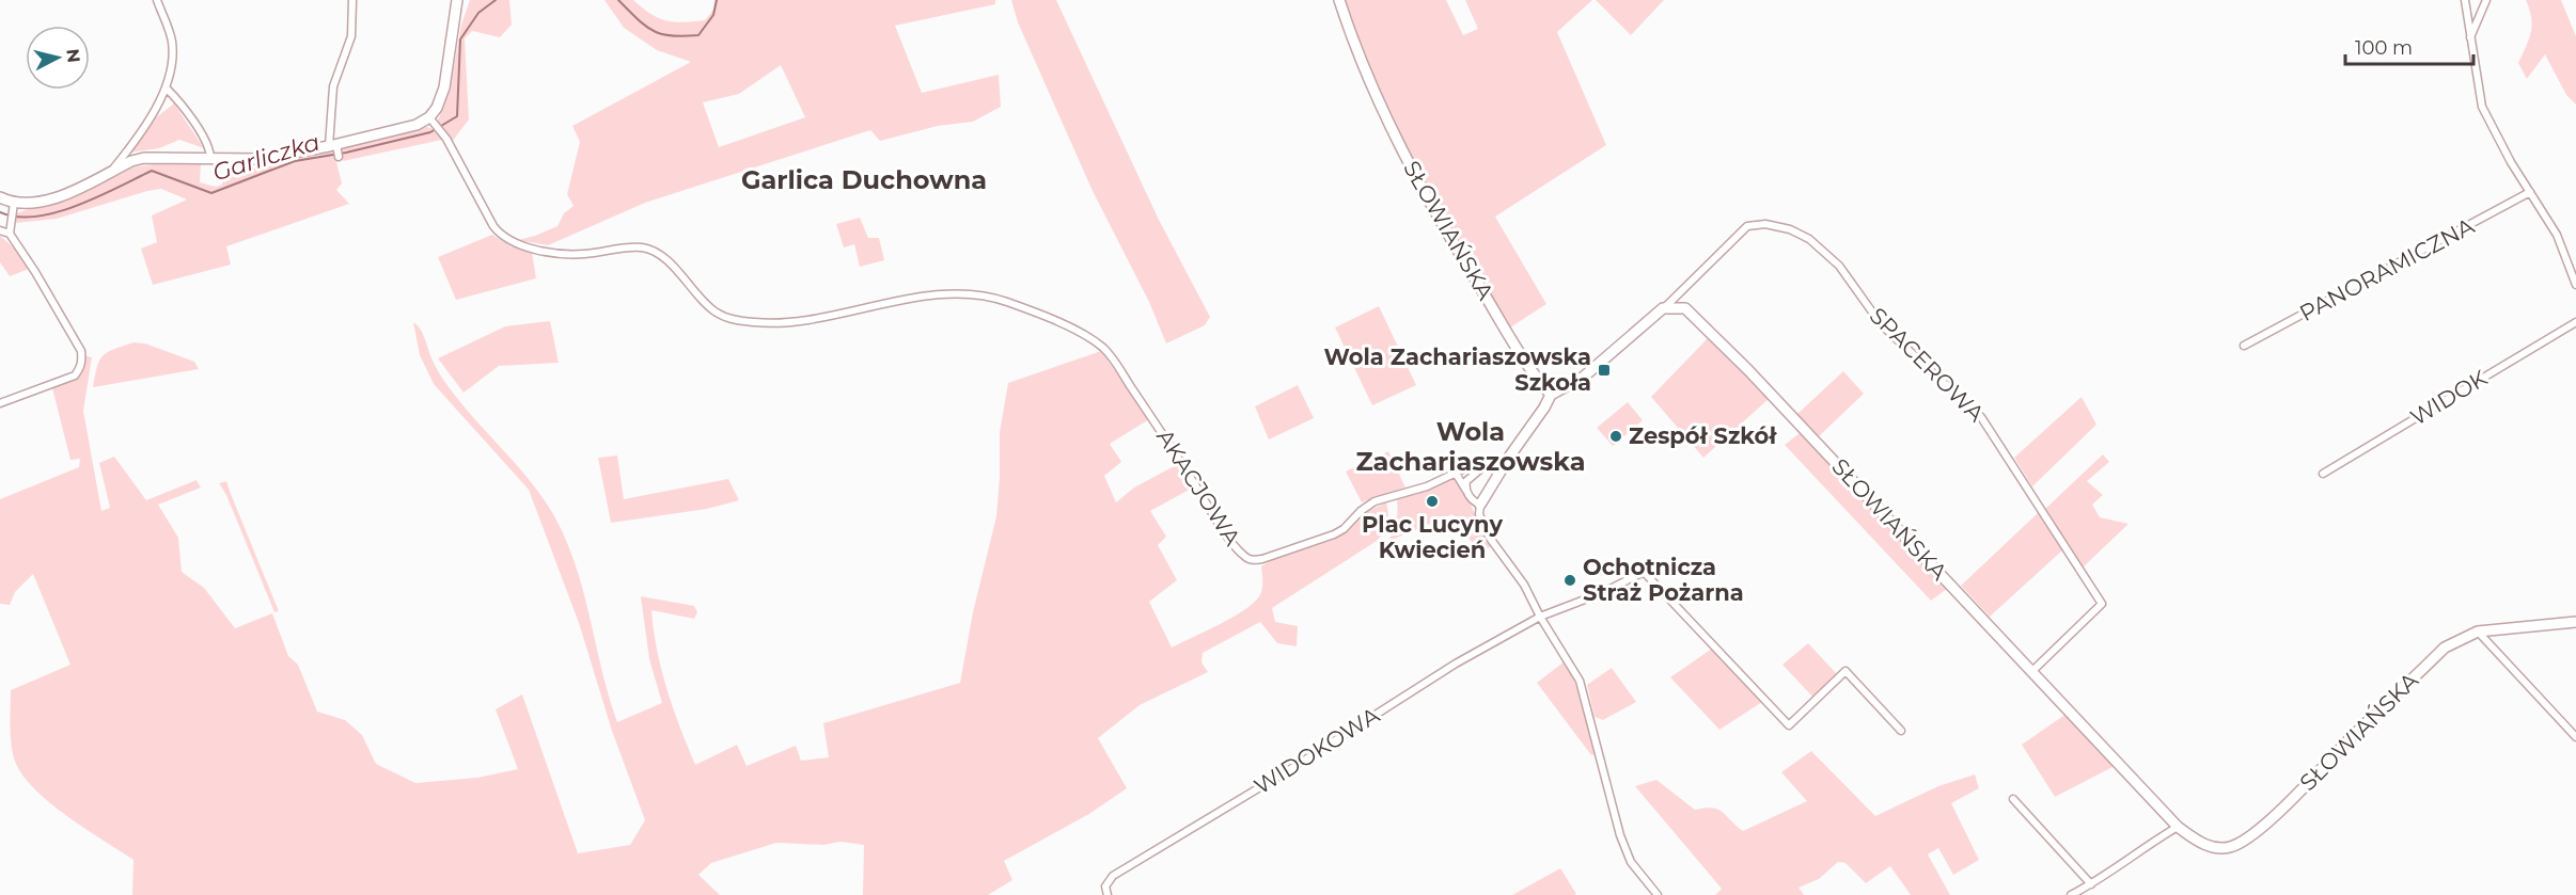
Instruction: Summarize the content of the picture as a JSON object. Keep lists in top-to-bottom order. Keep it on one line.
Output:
{"streets":{"street":["SŁOWIAŃSKA","PANORAMICZNA","SPACEROWA","WIDOK","AKACJOWA","WIDOKOWA"]},"crossings":[["SŁOWIAŃSKA","SPACEROWA"]],"districts":["Garlica Duchowna","Wola Zachariaszowska"],"water":["Garliczka"],"places":{"transit":["Wola Zachariaszowska Szkoła"],"other":["Zespół Szkół","Plac Lucyny Kwiecień","Ochotnicza Straż Pożarna"]},"scale_bar":"100 m","north":"right"}
